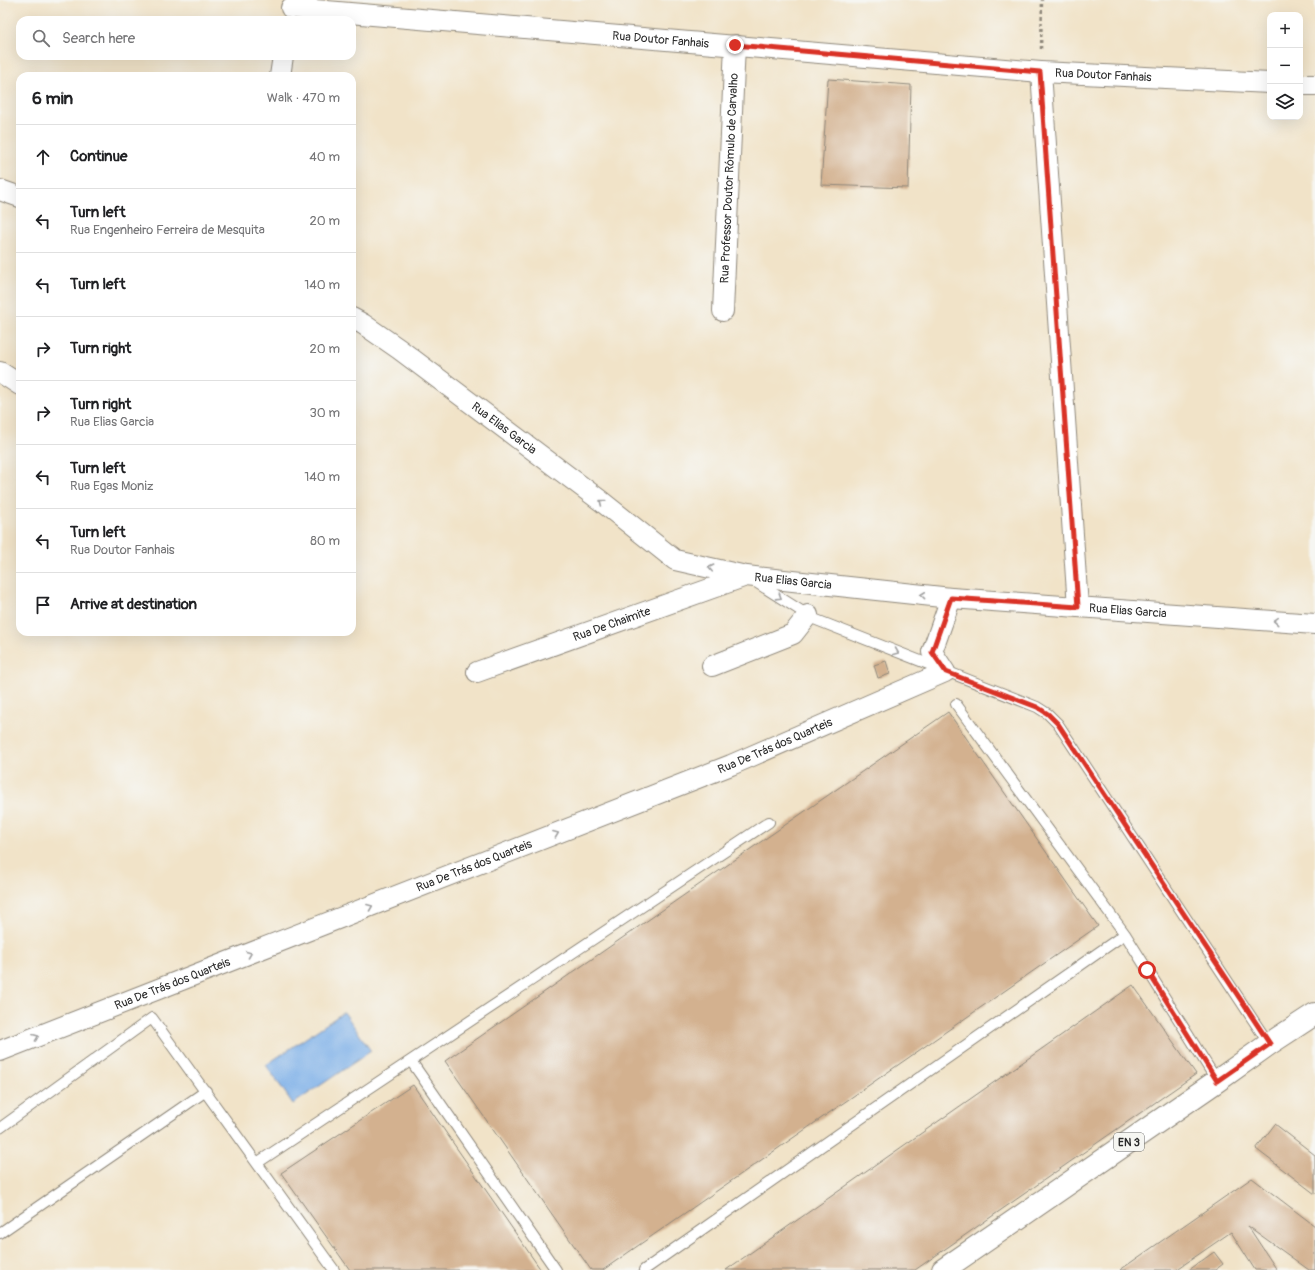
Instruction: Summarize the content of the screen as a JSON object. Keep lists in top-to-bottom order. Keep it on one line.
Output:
{"streets":{"main road":["EN 3"],"street":["Rua Doutor Fanhais","Rua Professor Doutor Rómulo de Carvalho","Rua Elias Garcia","Rua De Chaimite","Rua De Trás dos Quarteis"]},"crossings":[["Rua Doutor Fanhais","Rua Professor Doutor Rómulo de Carvalho"],["Rua Elias Garcia","Rua De Chaimite"]],"one_way":["Rua Elias Garcia","Rua De Trás dos Quarteis"],"page":{"map_buttons":["+","−"],"search":"Search here","heading":["6 min","Walk · 470 m"],"list":[["Continue","40 m"],["Turn left","Rua Engenheiro Ferreira de Mesquita","20 m"],["Turn left","140 m"],["Turn right","20 m"],["Turn right","Rua Elias Garcia","30 m"],["Turn left","Rua Egas Moniz","140 m"],["Turn left","Rua Doutor Fanhais","80 m"],"Arrive at destination"]}}
